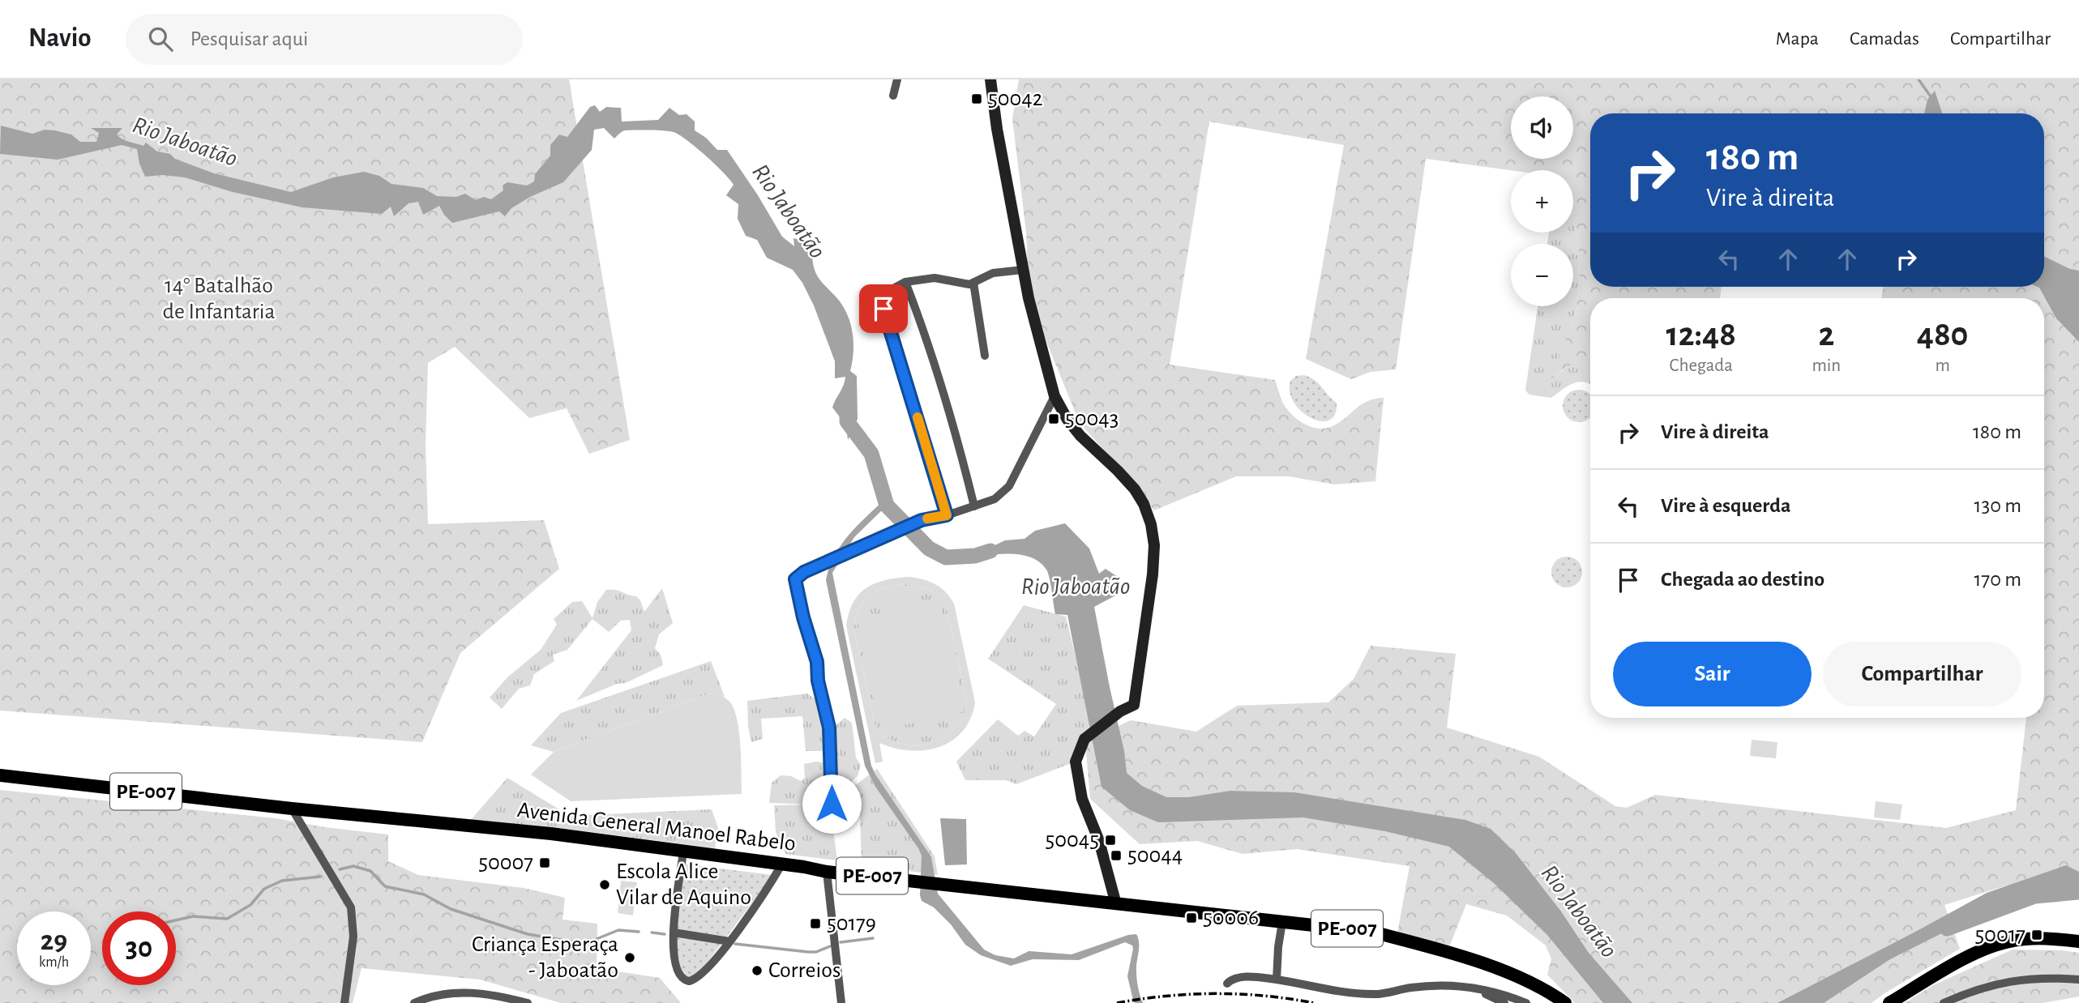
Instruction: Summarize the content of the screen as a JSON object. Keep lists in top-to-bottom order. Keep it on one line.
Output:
{"streets":{"main road":["PE-007","Avenida General Manoel Rabelo"]},"water":["Rio Jaboatão"],"parks":["14° Batalhão de Infantaria"],"places":{"transit":["50042","50043","50045","50044","50007","50006","50179","50017"],"other":["Escola Alice Vilar de Aquino","Criança Esperaça - Jaboatão","Correios"]},"page":{"header":"Navio","search":"Pesquisar aqui","nav":["Mapa","Camadas","Compartilhar"],"map_buttons":["+","−"],"turn":["180 m","Vire à direita"],"eta":["12:48","Chegada","2","min","480","m"],"list":[{"name":"Vire à direita","value":"180 m"},{"name":"Vire à esquerda","value":"130 m"},{"name":"Chegada ao destino","value":"170 m"}],"buttons":["Sair","Compartilhar"],"speed":"29 km/h","limit":"30"}}
